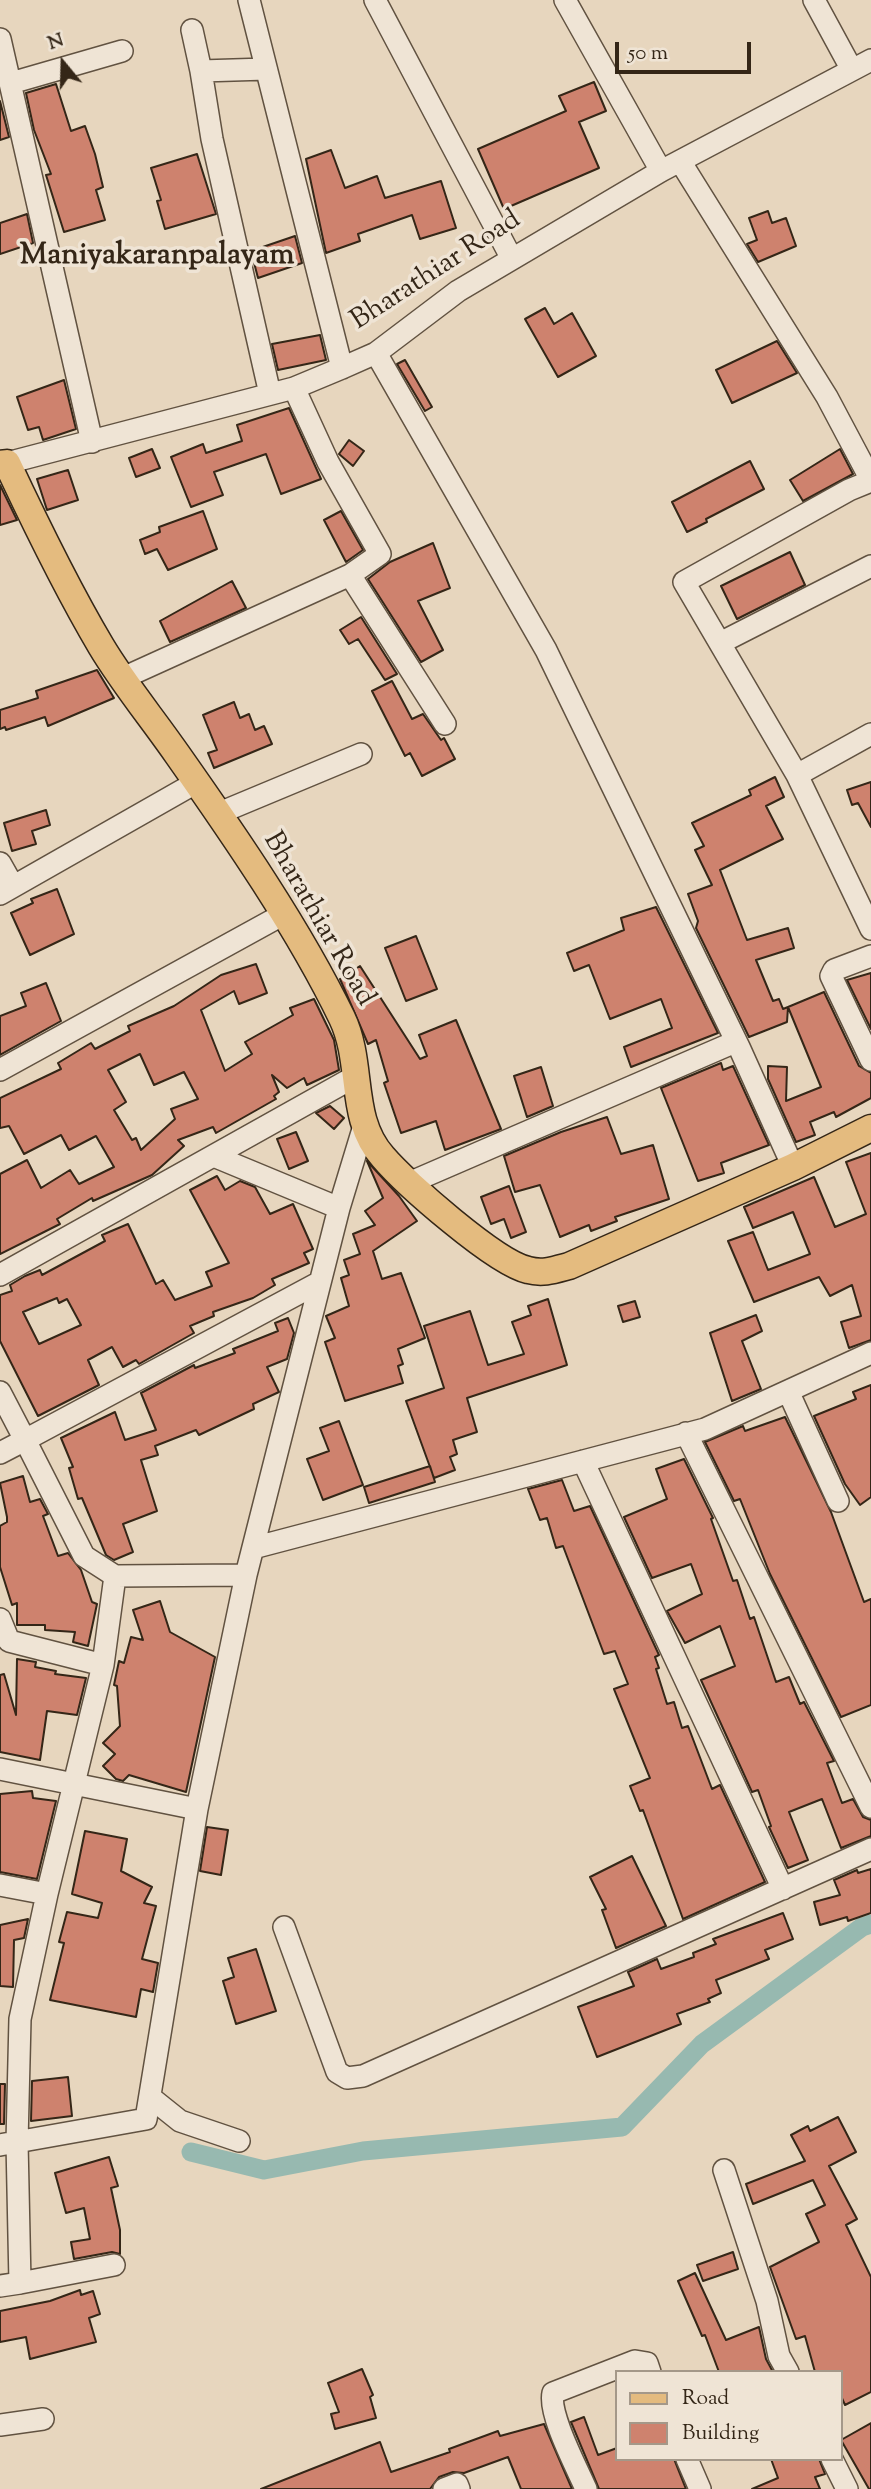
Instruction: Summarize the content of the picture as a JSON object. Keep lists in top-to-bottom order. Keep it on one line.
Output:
{"streets":{"main road":["Bharathiar Road"]},"districts":["Maniyakaranpalayam"],"legend":["Road","Building"],"scale_bar":"50 m","north":"top"}
